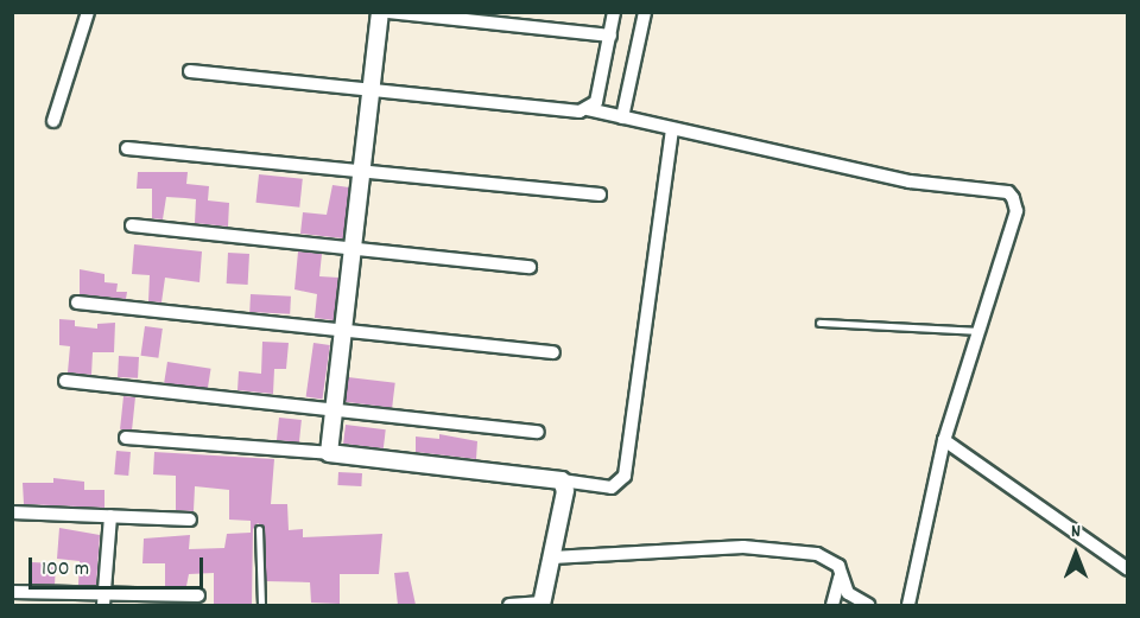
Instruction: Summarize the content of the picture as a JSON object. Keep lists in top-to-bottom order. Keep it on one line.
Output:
{"scale_bar":"100 m","north":"top"}
